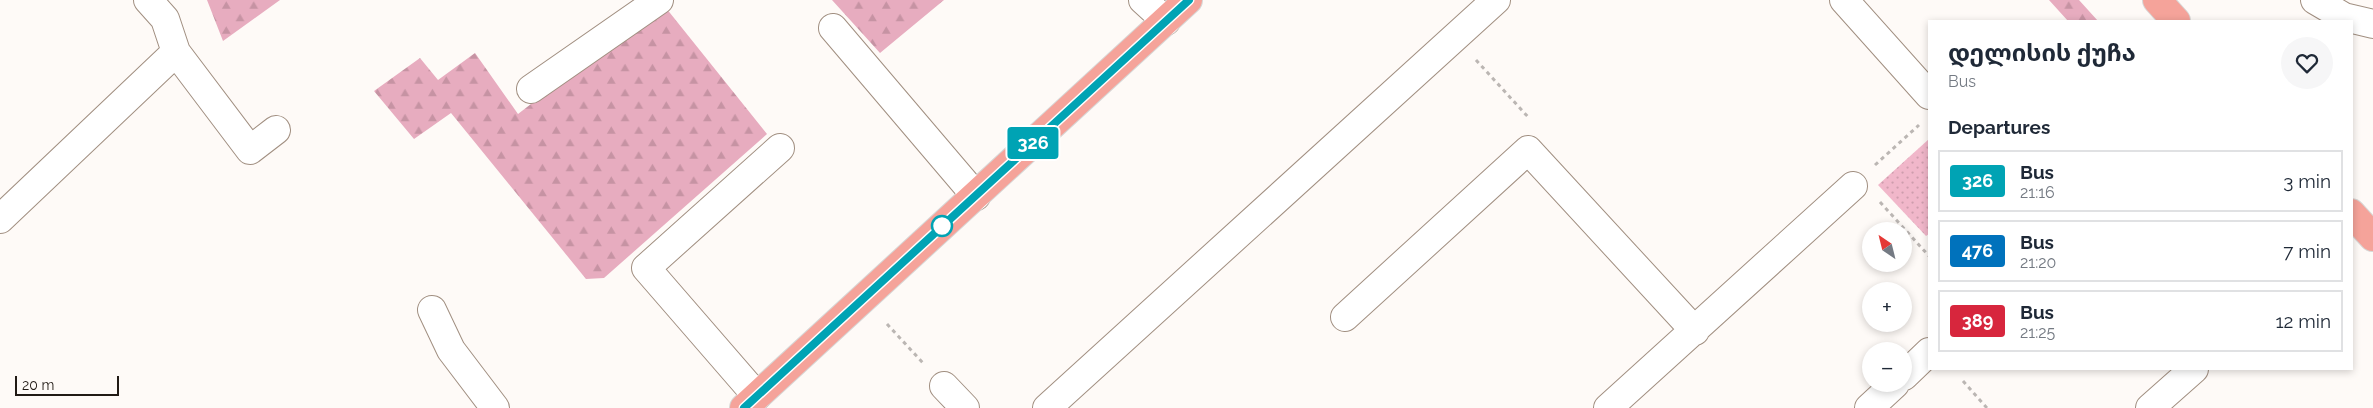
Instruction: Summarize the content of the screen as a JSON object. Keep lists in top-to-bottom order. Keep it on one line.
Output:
{"lines":["bus line 326"],"scale_bar":"20 m","north":"top left","page":{"on_map":"326","heading":[["დელისის ქუჩა","Bus"],"Departures"],"list":[{"mark":"326","name":"Bus","note":"21:16","value":"3 min"},{"mark":"476","name":"Bus","note":"21:20","value":"7 min"},{"mark":"389","name":"Bus","note":"21:25","value":"12 min"}],"map_buttons":["+","−"],"scale":"20 m"}}
